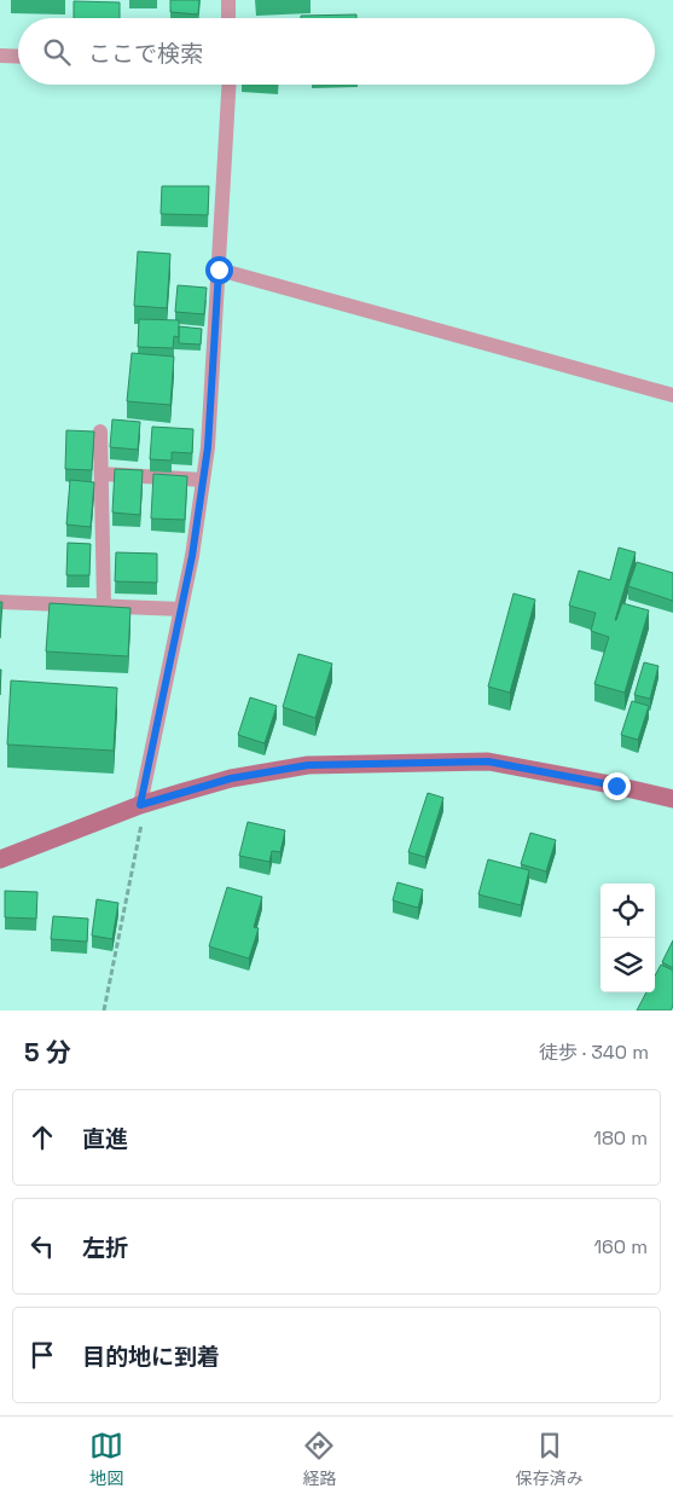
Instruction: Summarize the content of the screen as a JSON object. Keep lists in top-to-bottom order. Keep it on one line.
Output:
{"page":{"search":"ここで検索","heading":["5 分","徒歩 · 340 m"],"list":[["直進","180 m"],["左折","160 m"],"目的地に到着"],"nav":["地図","経路","保存済み"]}}
